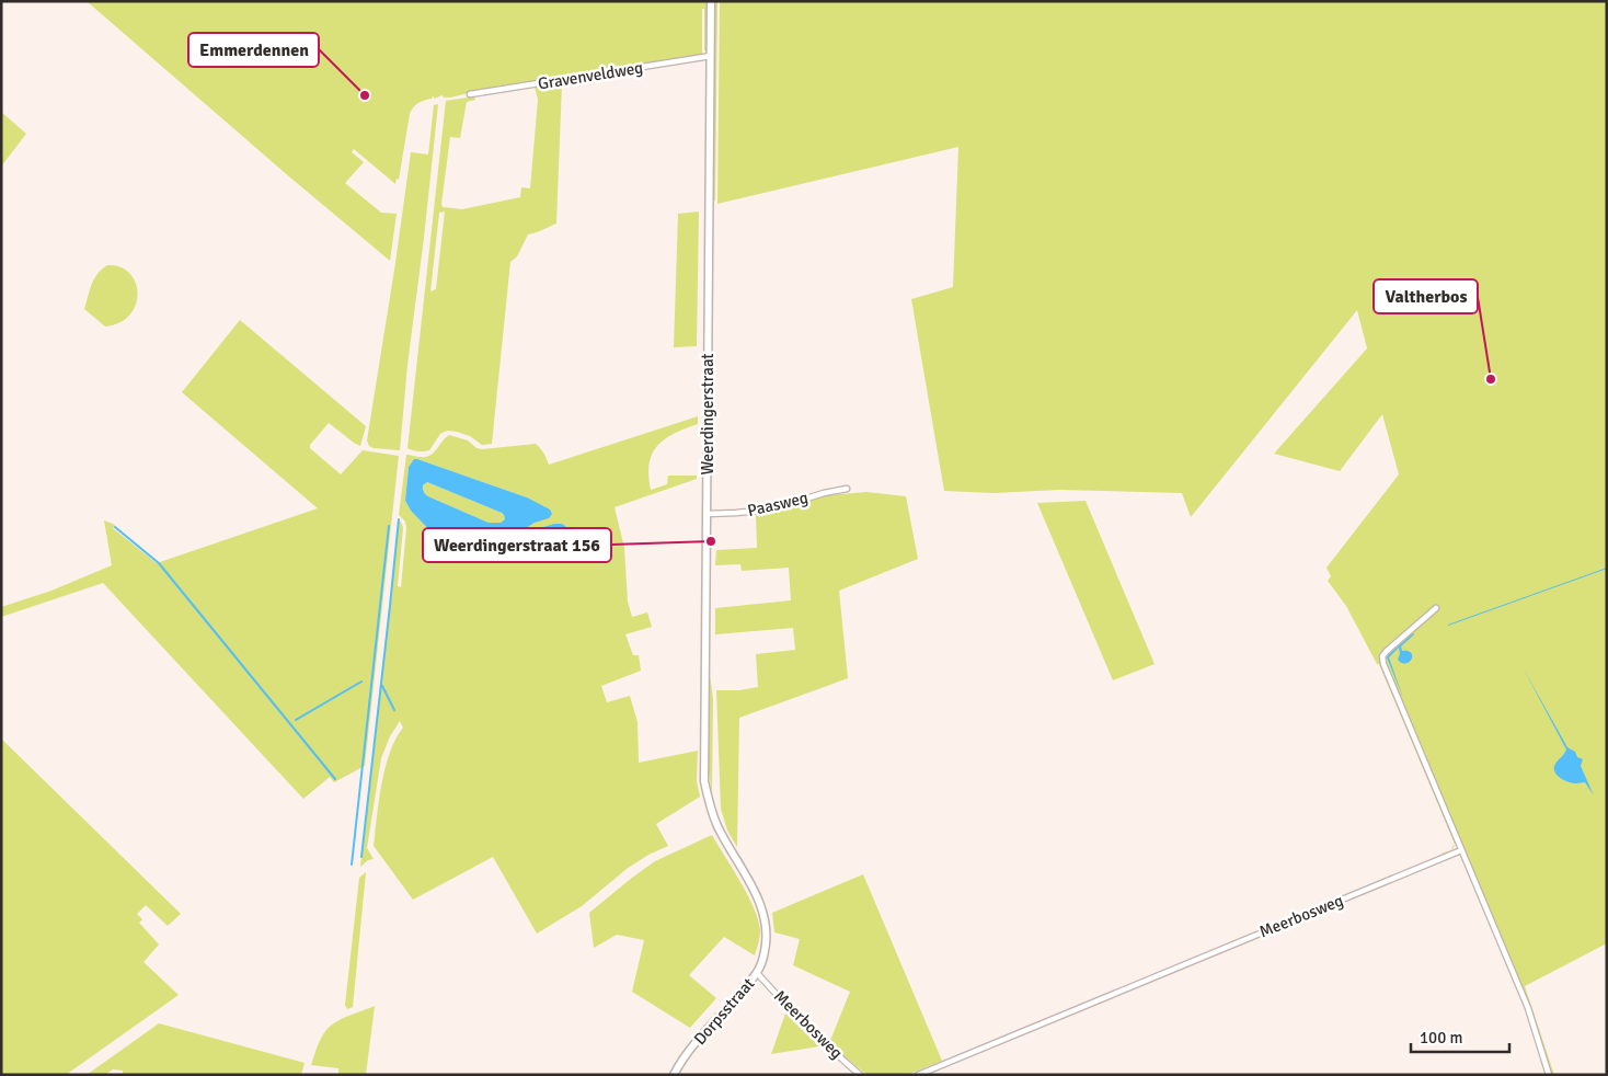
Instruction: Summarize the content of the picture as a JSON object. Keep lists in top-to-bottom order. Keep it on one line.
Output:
{"streets":{"main road":["Weerdingerstraat","Dorpsstraat"],"street":["Gravenveldweg","Paasweg","Meerbosweg"]},"crossings":[["Gravenveldweg","Weerdingerstraat"],["Weerdingerstraat","Paasweg"],["Weerdingerstraat","Dorpsstraat"],["Meerbosweg","Dorpsstraat"]],"places":["Emmerdennen","Valtherbos","Weerdingerstraat 156"],"scale_bar":"100 m"}
